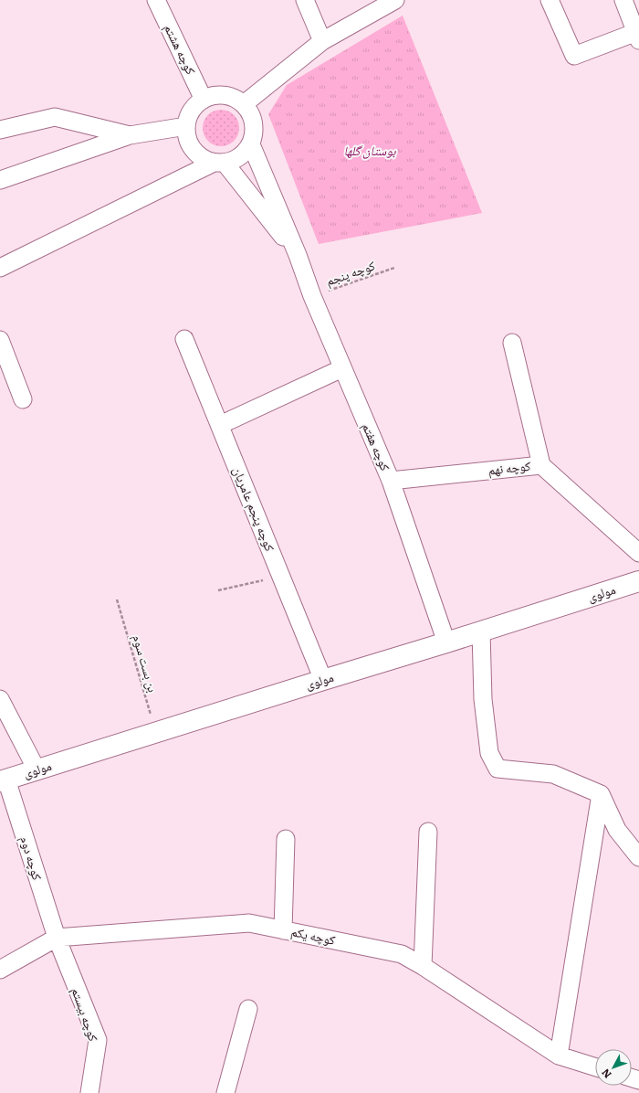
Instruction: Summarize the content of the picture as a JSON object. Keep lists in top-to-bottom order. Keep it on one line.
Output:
{"streets":{"street":["کوچه هشتم","کوچه هفتم","کوچه نهم","کوچه پنجم عامریان","مولوی","کوچه دوم","کوچه یکم","کوچه بیستم"],"path":["کوچه پنجم","بن بست سوم"]},"crossings":[["کوچه هشتم","کوچه هفتم"],["کوچه پنجم","کوچه هفتم"],["کوچه هفتم","کوچه نهم"],["کوچه هفتم","مولوی"],["کوچه پنجم عامریان","مولوی"],["مولوی","بن بست سوم"],["مولوی","کوچه دوم"],["کوچه دوم","کوچه یکم"],["کوچه دوم","کوچه بیستم"],["کوچه یکم","کوچه بیستم"]],"parks":["بوستان گلها"],"north":"bottom left"}
